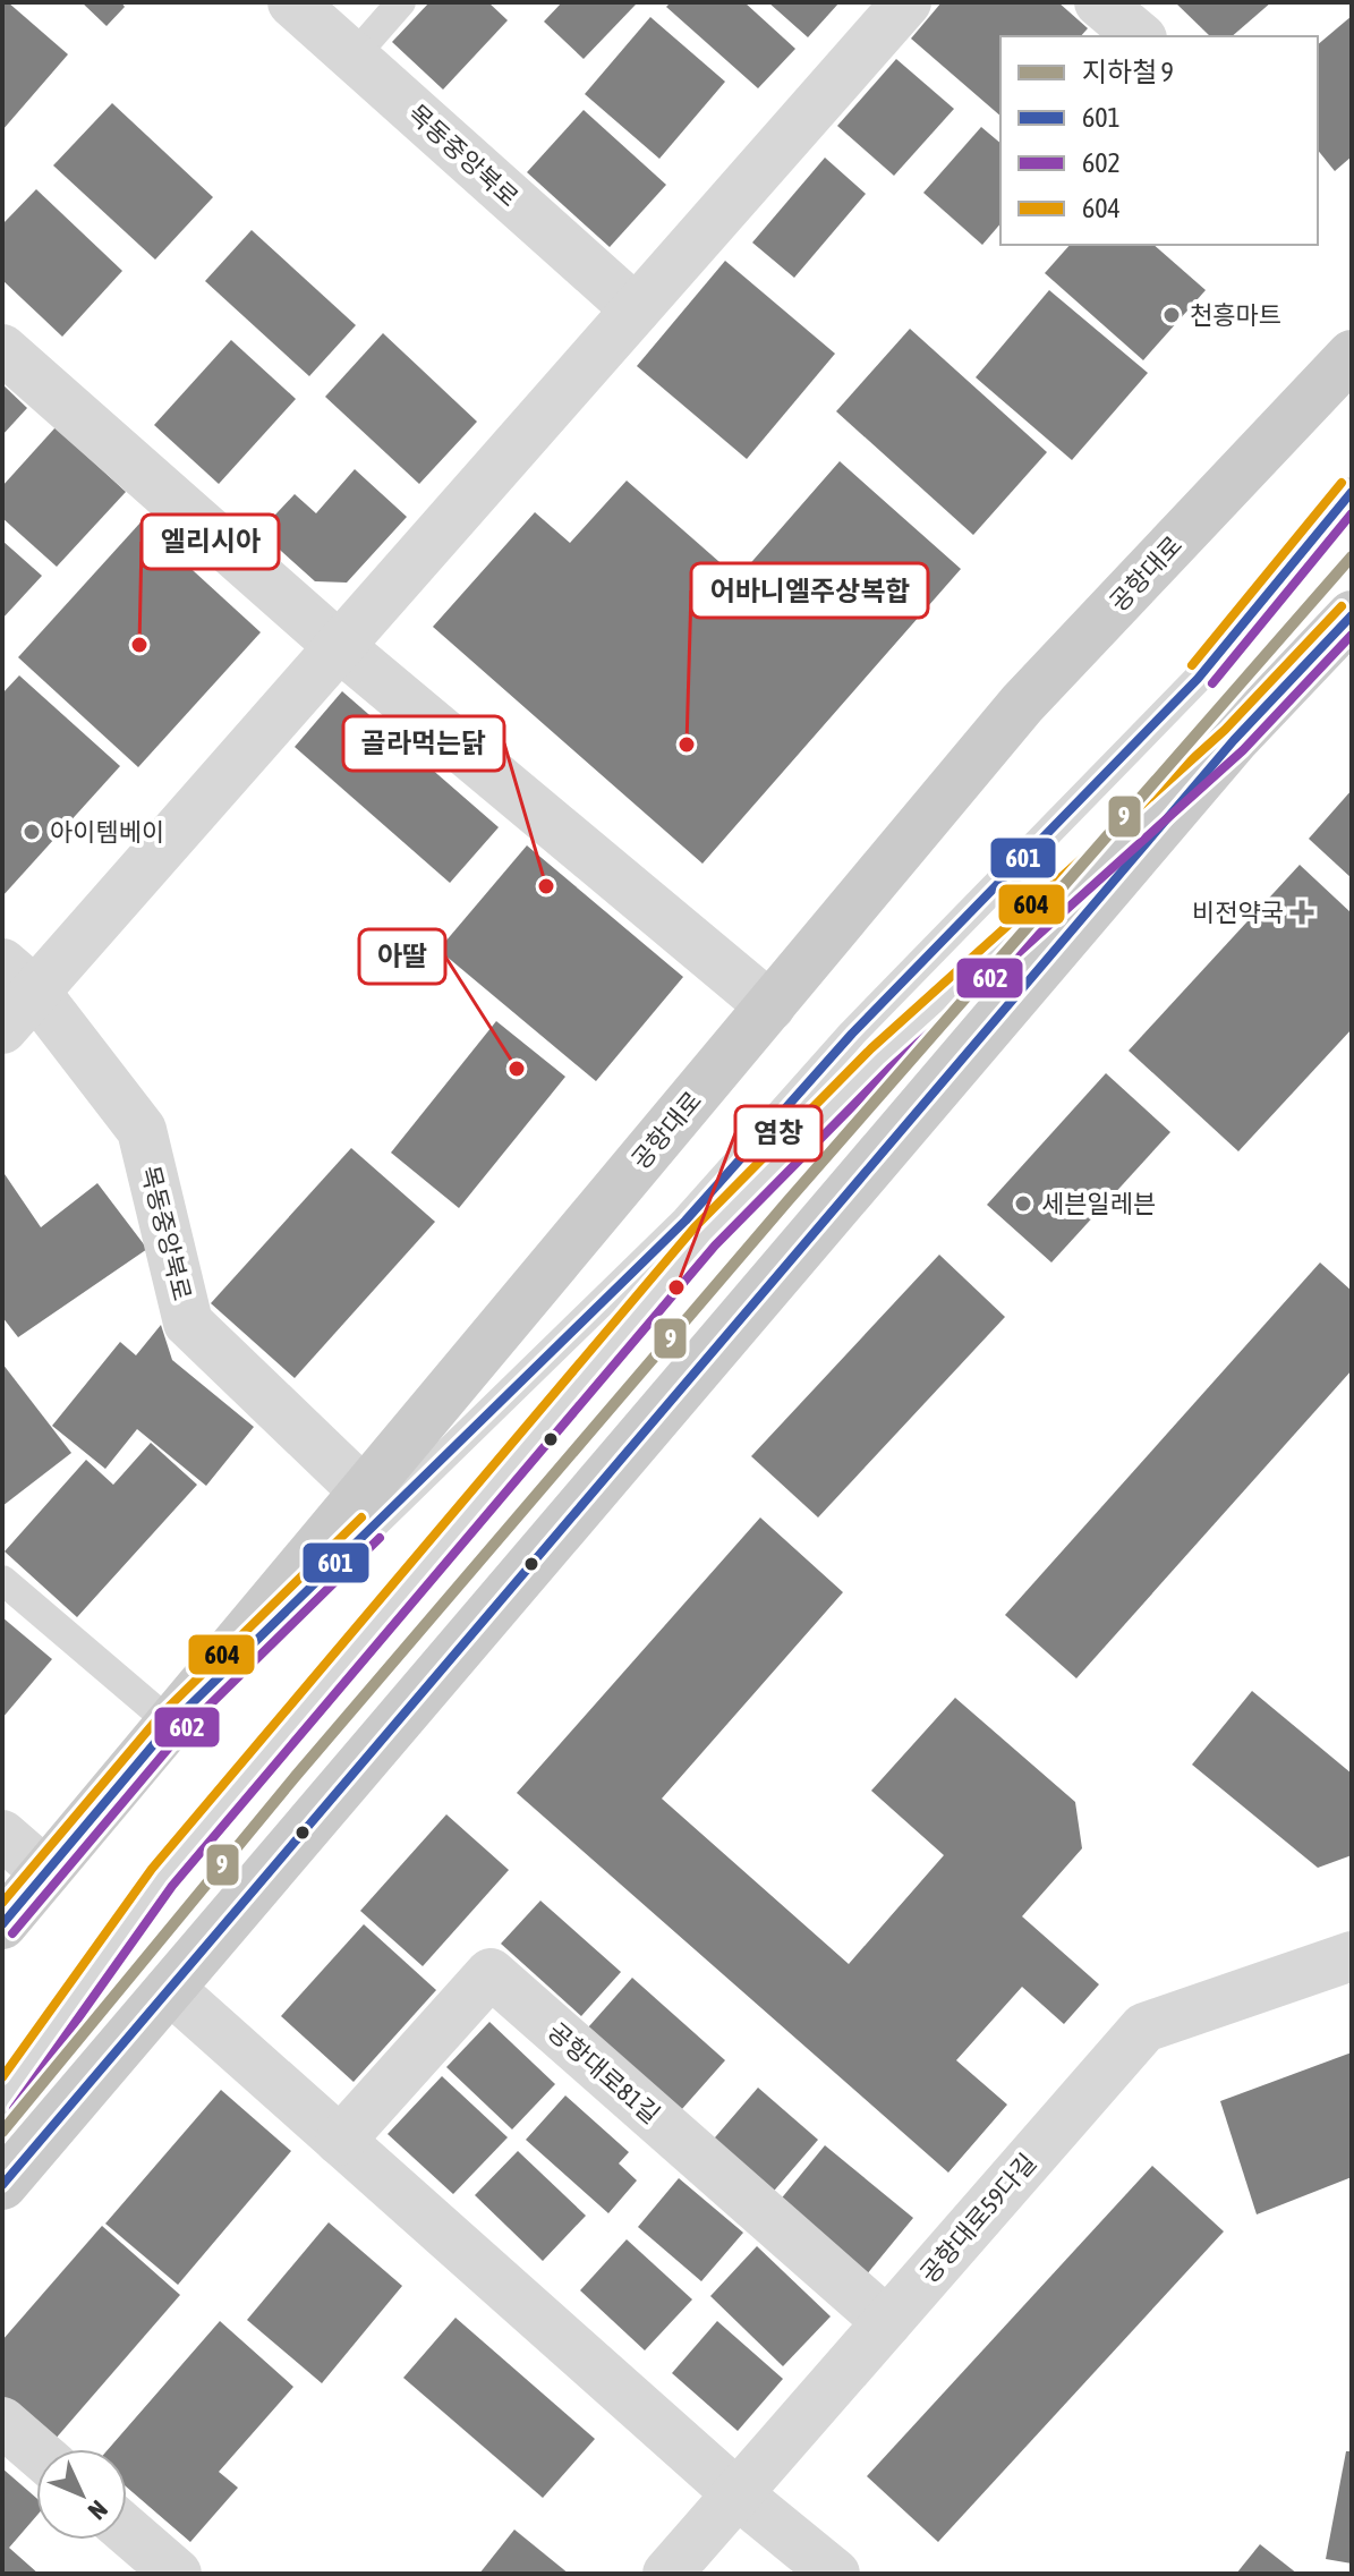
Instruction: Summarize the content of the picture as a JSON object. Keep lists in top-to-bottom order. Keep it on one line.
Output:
{"streets":{"main road":["공항대로"],"street":["목동중앙북로","공항대로81길","공항대로59다길"]},"crossings":[["목동중앙북로","공항대로"],["공항대로81길","공항대로59다길"]],"places":{"other":["천흥마트","엘리시아","어바니엘주상복합","아이템베이","골라먹는닭","아딸","세븐일레븐","염창"],"health":["비전약국"]},"lines":["transit line 604","transit line 601","transit line 602","metro line 9"],"legend":["지하철 9","601","602","604"],"north":"bottom right"}
